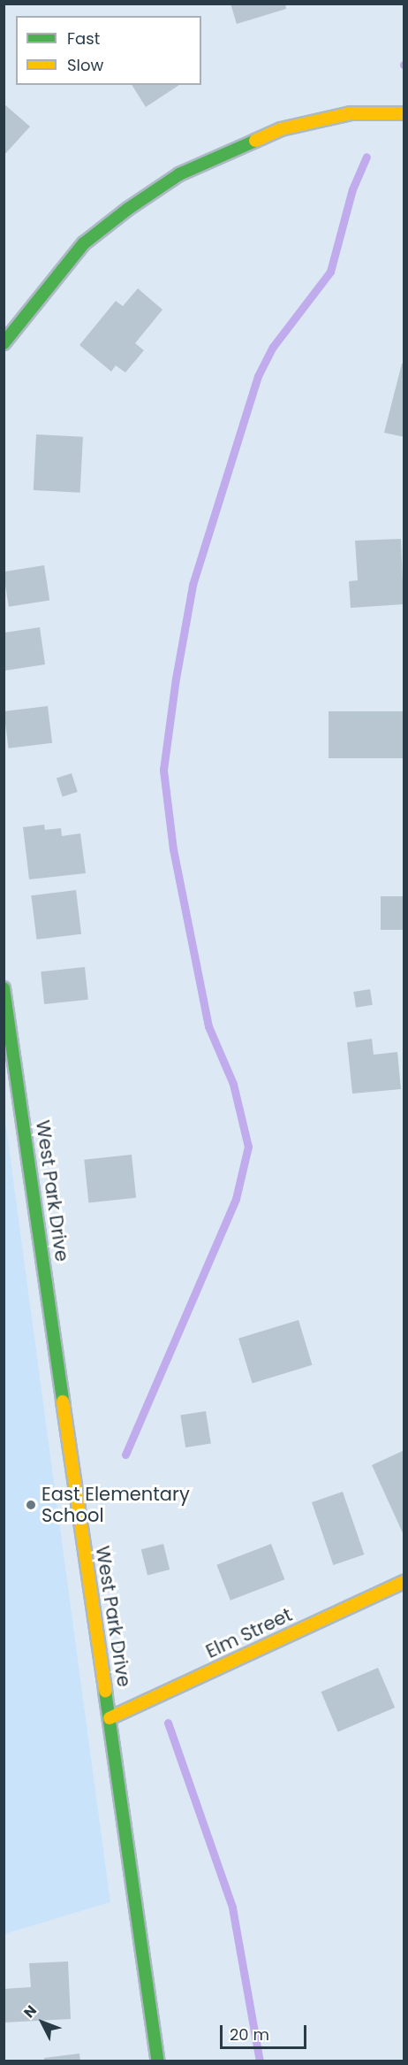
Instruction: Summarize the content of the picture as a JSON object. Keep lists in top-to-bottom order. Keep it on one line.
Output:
{"streets":{"street":["West Park Drive","Elm Street"]},"crossings":[["West Park Drive","Elm Street"]],"places":["East Elementary School"],"legend":["Fast","Slow"],"scale_bar":"20 m","north":"top left"}
